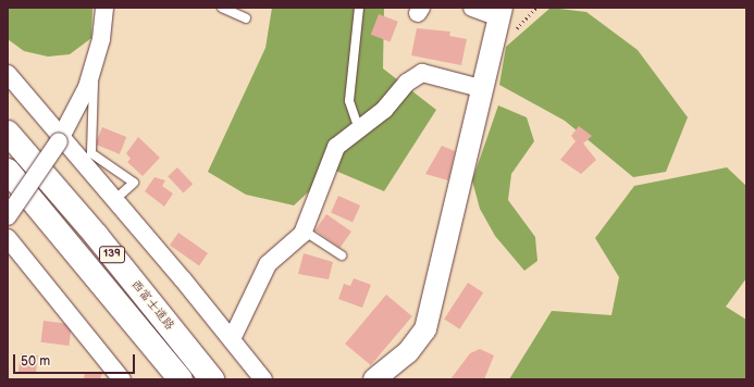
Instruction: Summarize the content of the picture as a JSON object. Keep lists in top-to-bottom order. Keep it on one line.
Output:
{"streets":{"highway":["139","西富士道路"]},"scale_bar":"50 m"}
